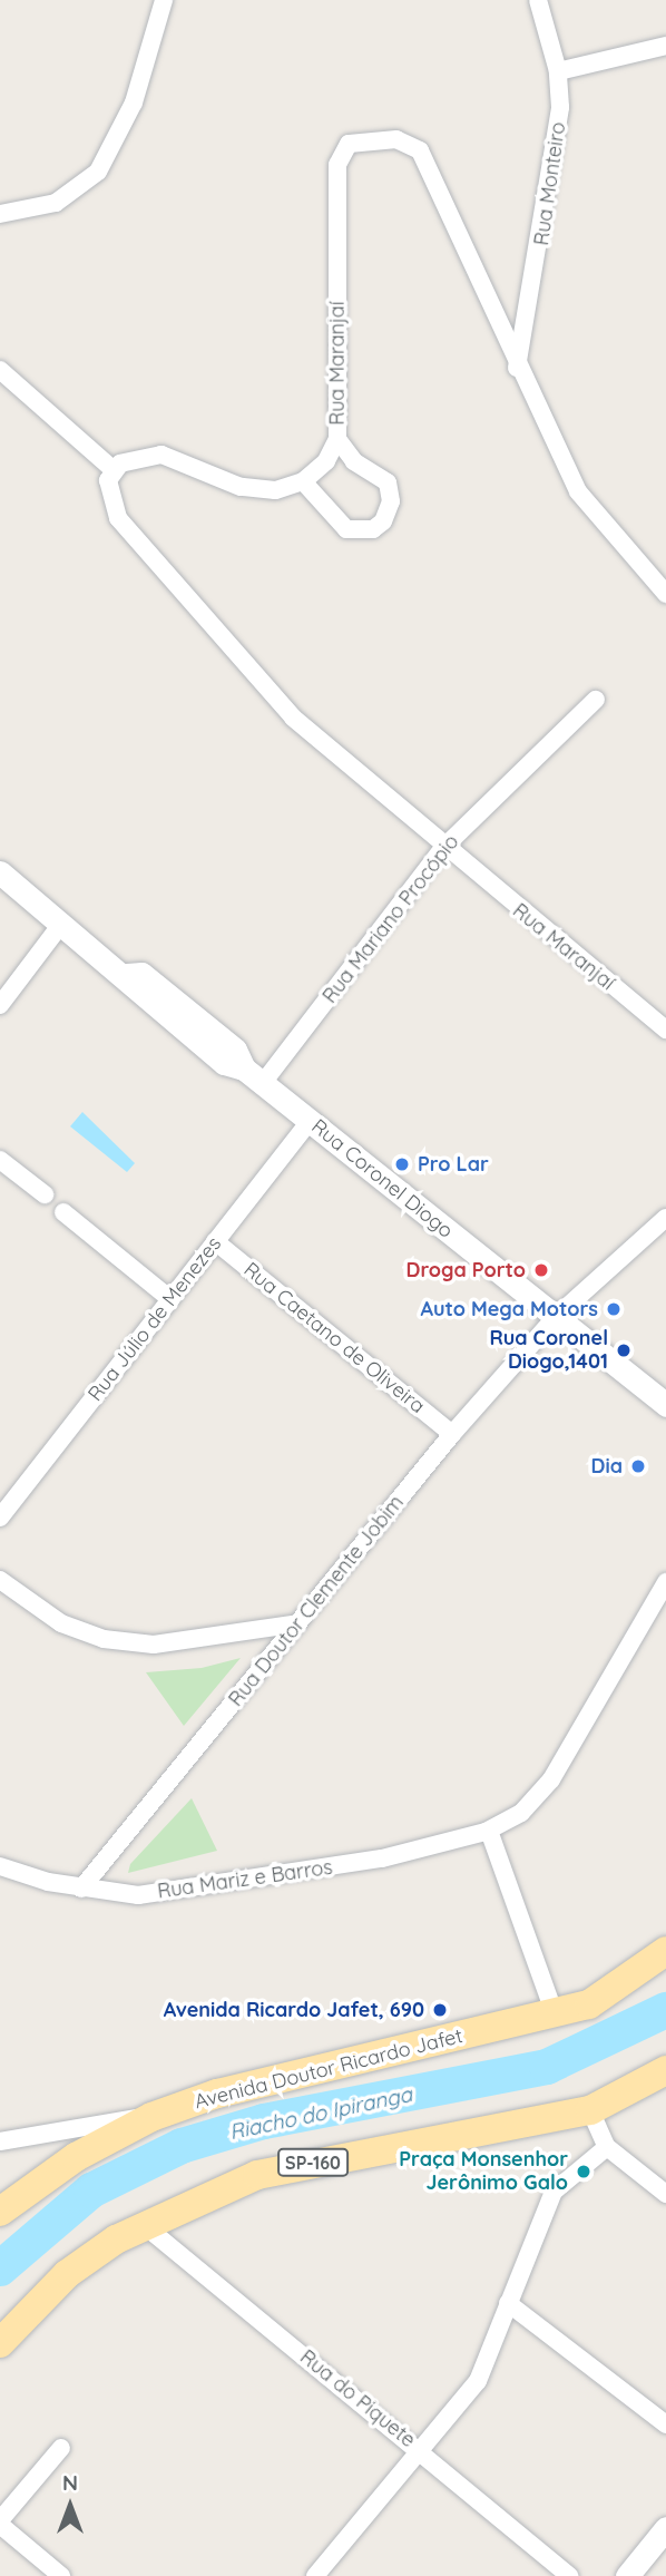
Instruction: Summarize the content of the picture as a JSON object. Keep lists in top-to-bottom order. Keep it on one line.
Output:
{"streets":{"main road":["Avenida Doutor Ricardo Jafet","SP-160"],"street":["Rua Monteiro","Rua Maranjaí","Rua Mariano Procópio","Rua Coronel Diogo","Rua Júlio de Menezes","Rua Caetano de Oliveira","Rua Doutor Clemente Jobim","Rua Mariz e Barros","Rua do Piquete"]},"crossings":[["Rua Monteiro","Rua Maranjaí"],["Rua Maranjaí","Rua Mariano Procópio"],["Rua Mariano Procópio","Rua Coronel Diogo"],["Rua Coronel Diogo","Rua Júlio de Menezes"],["Rua Coronel Diogo","Rua Doutor Clemente Jobim"],["Rua Júlio de Menezes","Rua Caetano de Oliveira"],["Rua Caetano de Oliveira","Rua Doutor Clemente Jobim"],["Rua Doutor Clemente Jobim","Rua Mariz e Barros"],["SP-160","Rua do Piquete"]],"water":["Riacho do Ipiranga"],"places":["Pro Lar","Droga Porto","Auto Mega Motors","Rua Coronel Diogo,1401","Dia","Avenida Ricardo Jafet, 690","Praça Monsenhor Jerônimo Galo"],"north":"top"}
